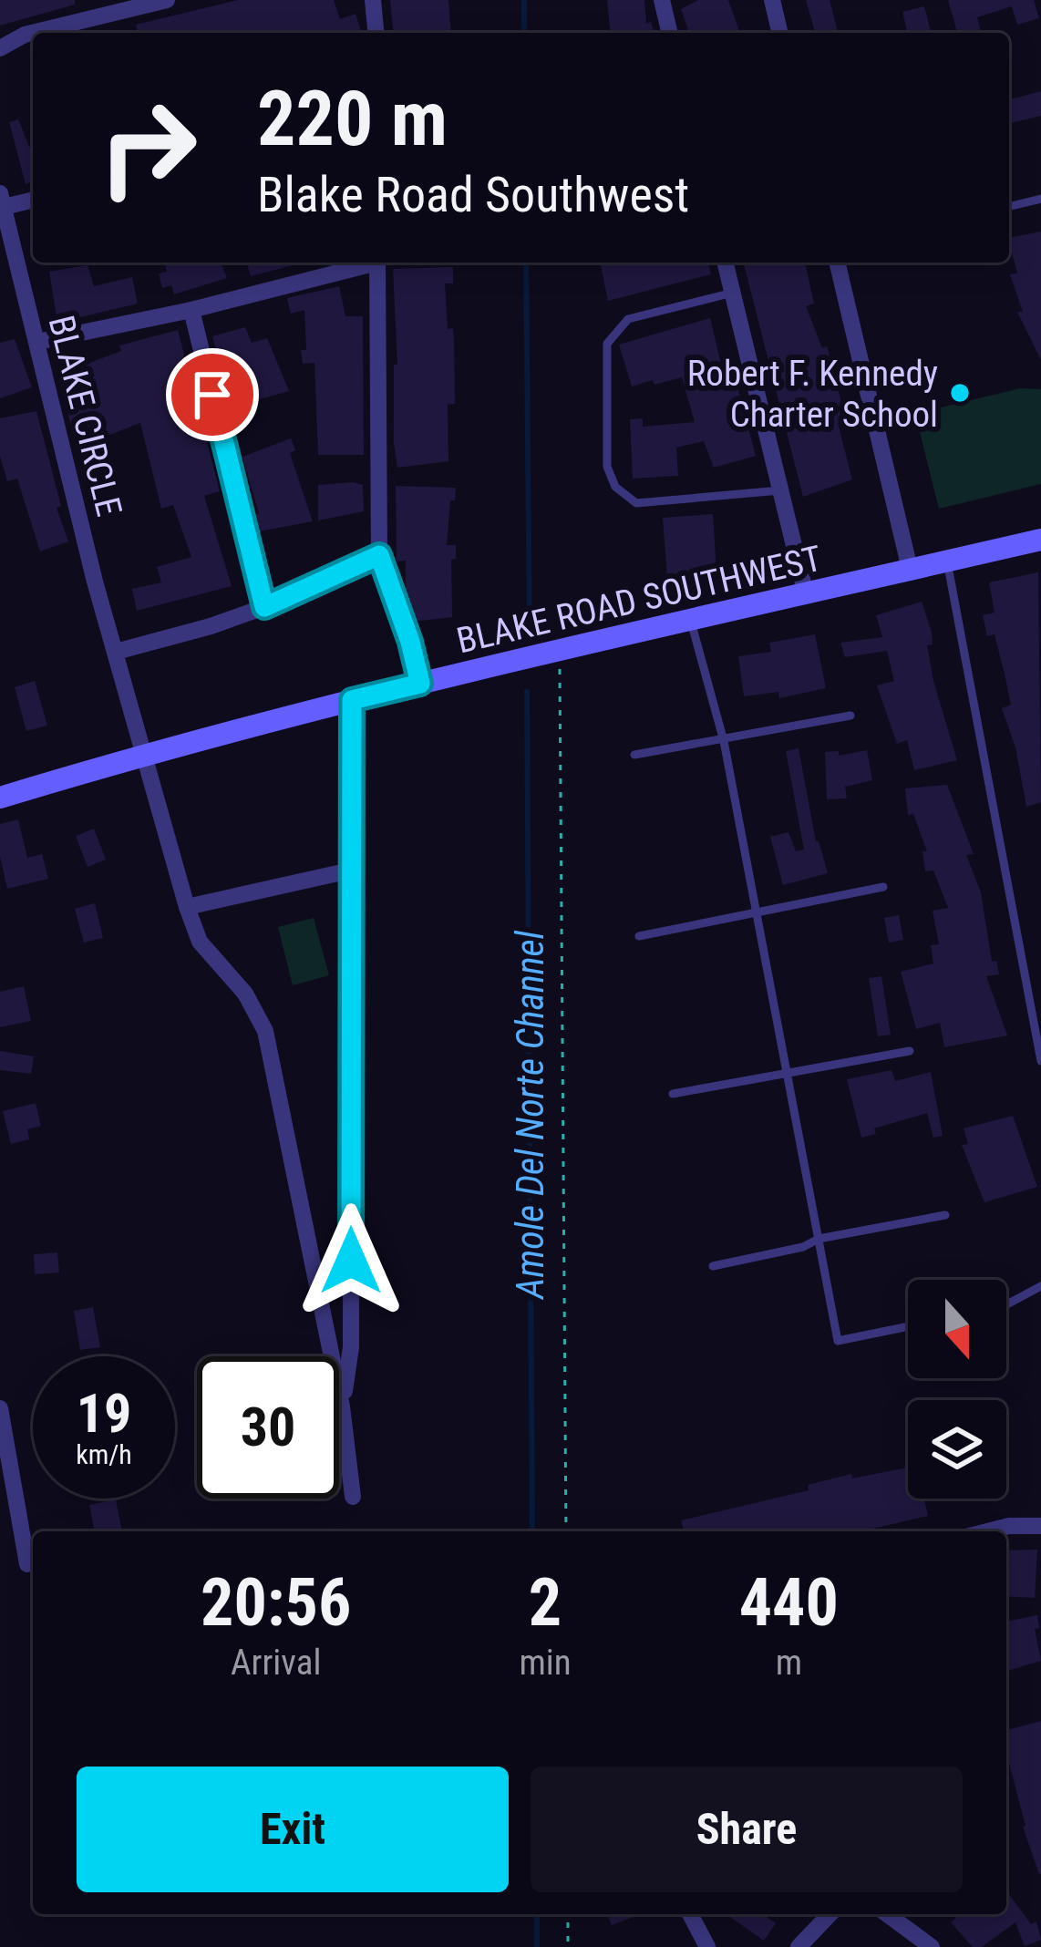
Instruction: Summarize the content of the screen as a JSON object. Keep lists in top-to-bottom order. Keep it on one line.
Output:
{"streets":{"main road":["BLAKE ROAD SOUTHWEST"],"street":["BLAKE CIRCLE"]},"crossings":[["BLAKE CIRCLE","BLAKE ROAD SOUTHWEST"]],"water":["Amole Del Norte Channel"],"places":["Robert F. Kennedy Charter School"],"north":"bottom","page":{"turn":["220 m","Blake Road Southwest"],"speed":"19 km/h","limit":"30","eta":["20:56","Arrival","2","min","440","m"],"buttons":["Exit","Share"]}}
